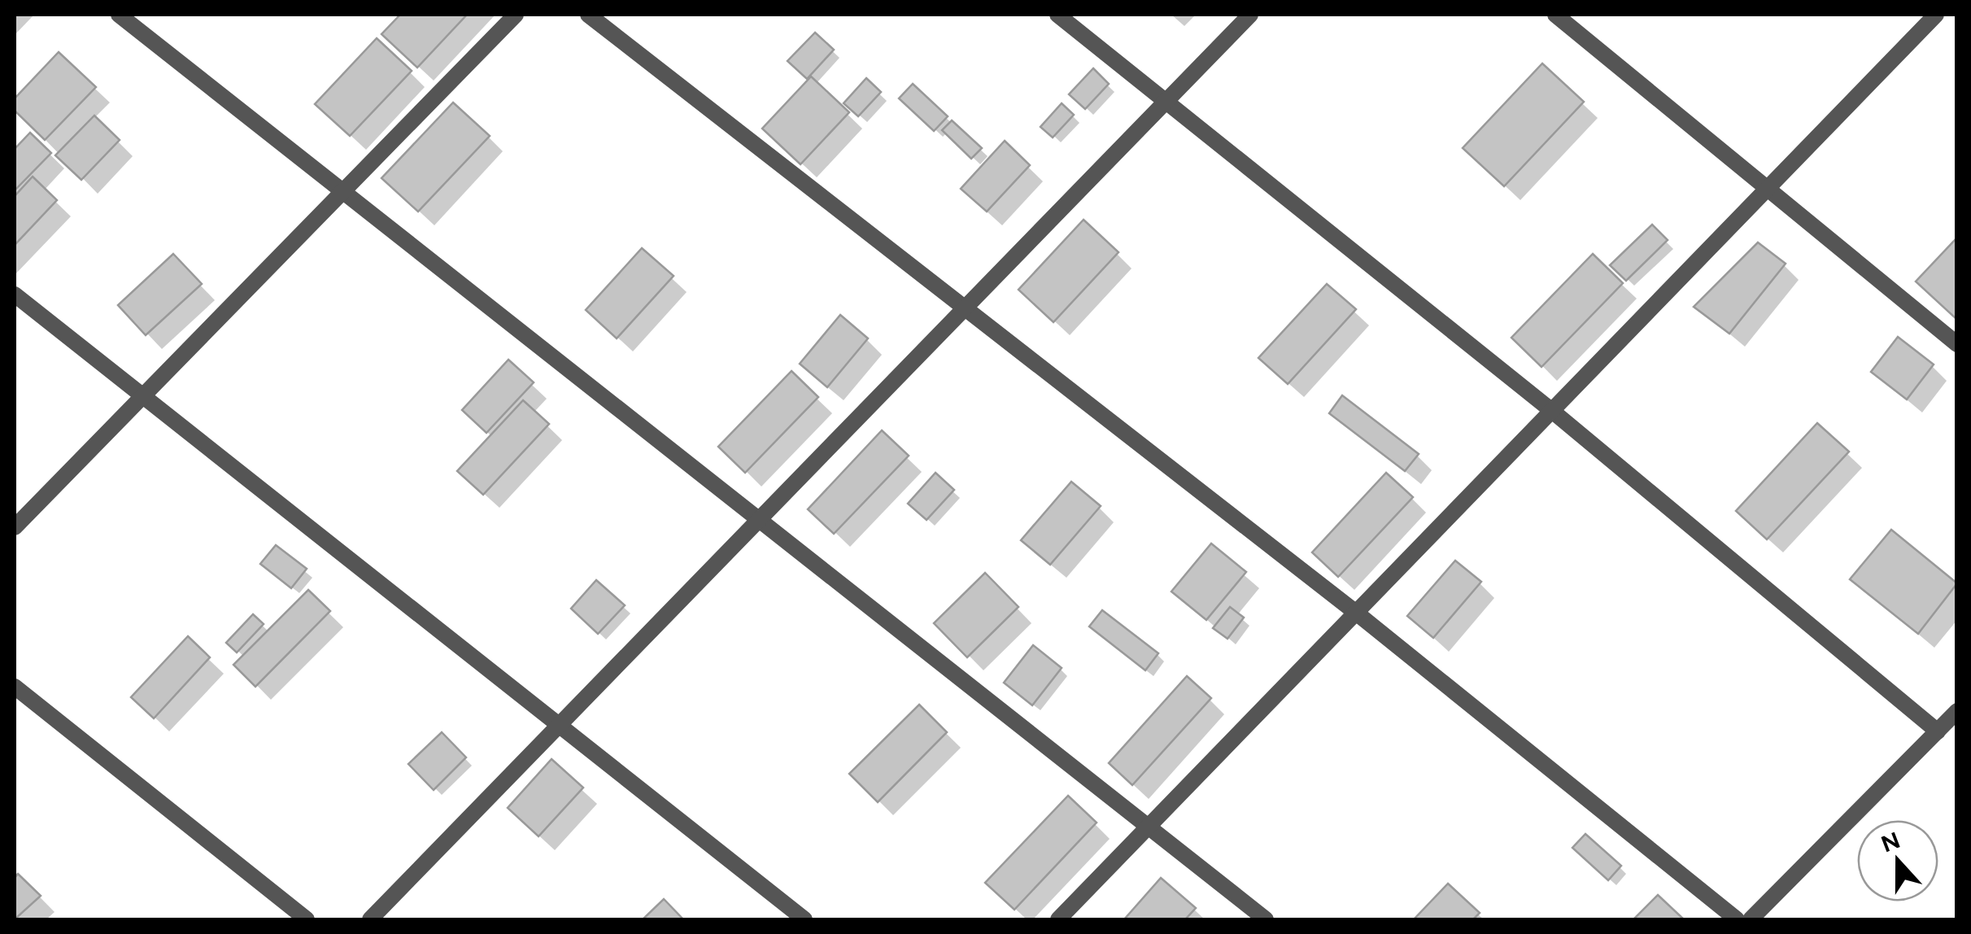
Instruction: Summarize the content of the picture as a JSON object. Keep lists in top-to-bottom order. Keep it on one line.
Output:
{"north":"top"}
